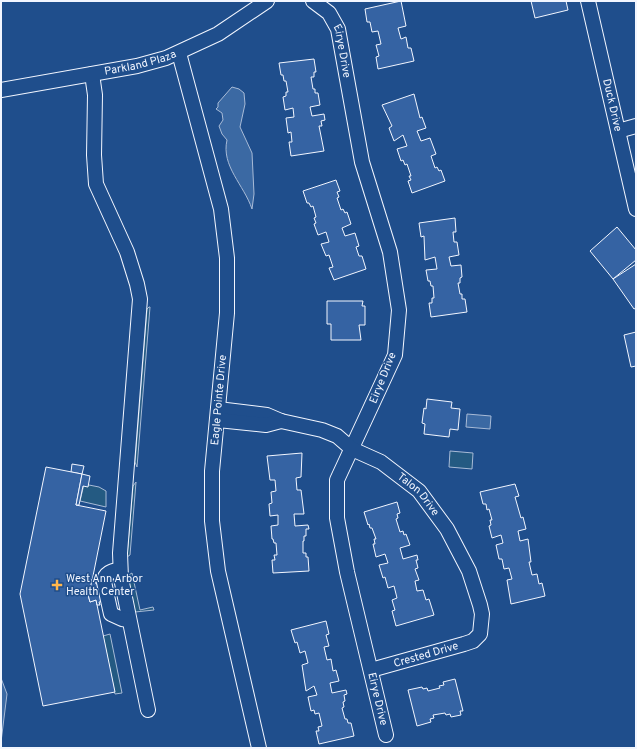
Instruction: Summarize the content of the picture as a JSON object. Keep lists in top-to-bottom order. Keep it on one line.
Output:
{"streets":{"street":["Eirye Drive","Parkland Plaza","Duck Drive","Eagle Pointe Drive","Talon Drive","Crested Drive"]},"crossings":[["Eirye Drive","Talon Drive"],["Eirye Drive","Crested Drive"],["Parkland Plaza","Eagle Pointe Drive"],["Eagle Pointe Drive","Talon Drive"],["Talon Drive","Crested Drive"]],"places":{"health":["West Ann Arbor Health Center"]}}
